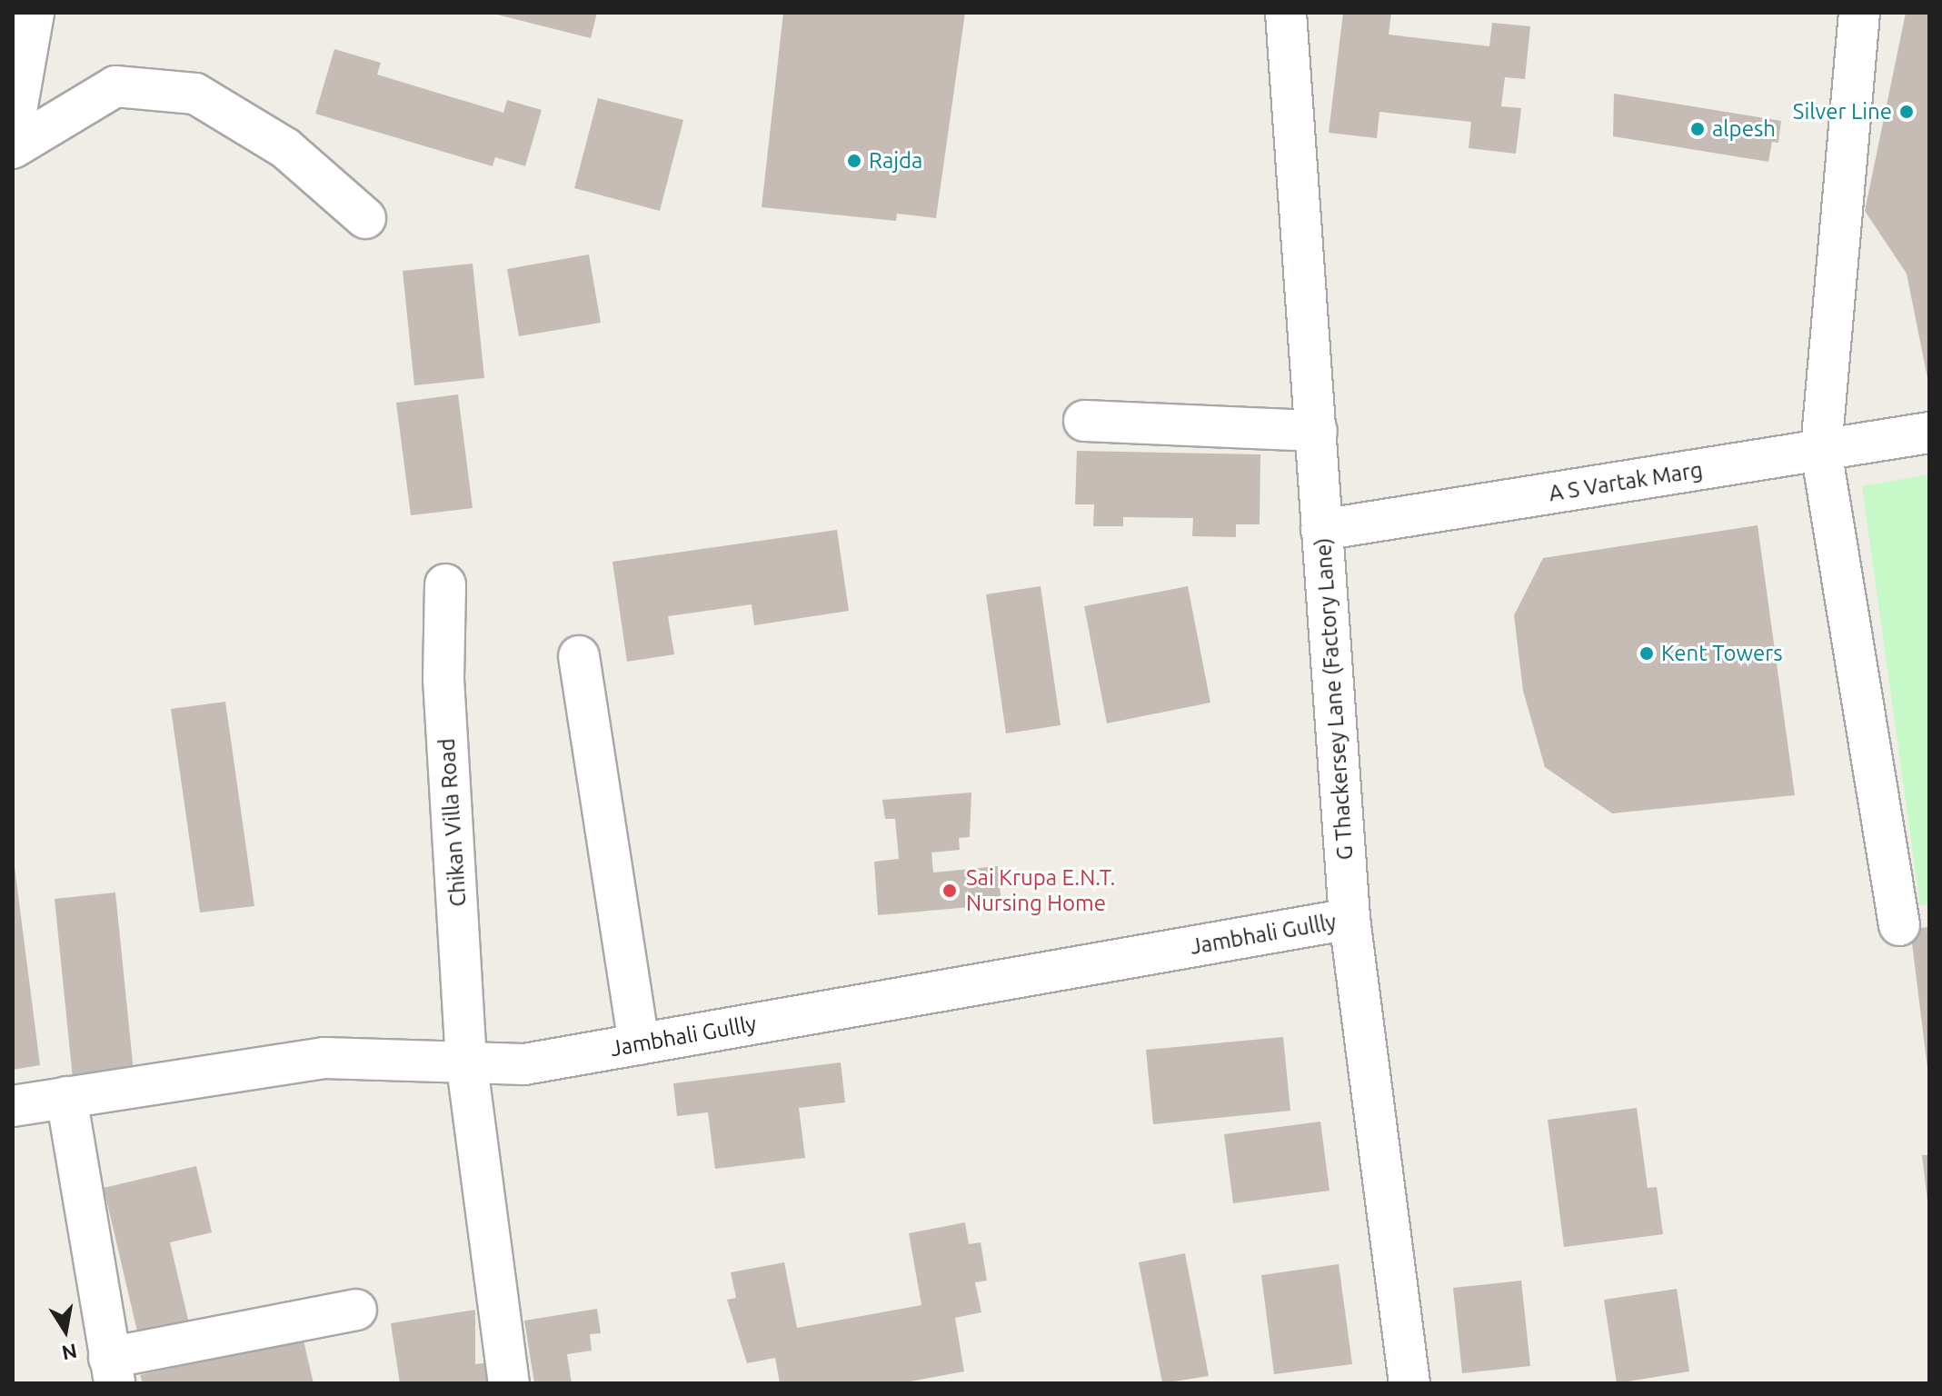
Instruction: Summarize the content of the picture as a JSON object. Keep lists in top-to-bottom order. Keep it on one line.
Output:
{"streets":{"street":["A S Vartak Marg","G Thackersey Lane (Factory Lane)","Chikan Villa Road","Jambhali Gullly"]},"crossings":[["A S Vartak Marg","G Thackersey Lane (Factory Lane)"],["G Thackersey Lane (Factory Lane)","Jambhali Gullly"],["Chikan Villa Road","Jambhali Gullly"]],"places":["Silver Line","alpesh","Rajda","Kent Towers","Sai Krupa E.N.T. Nursing Home"],"north":"bottom"}
